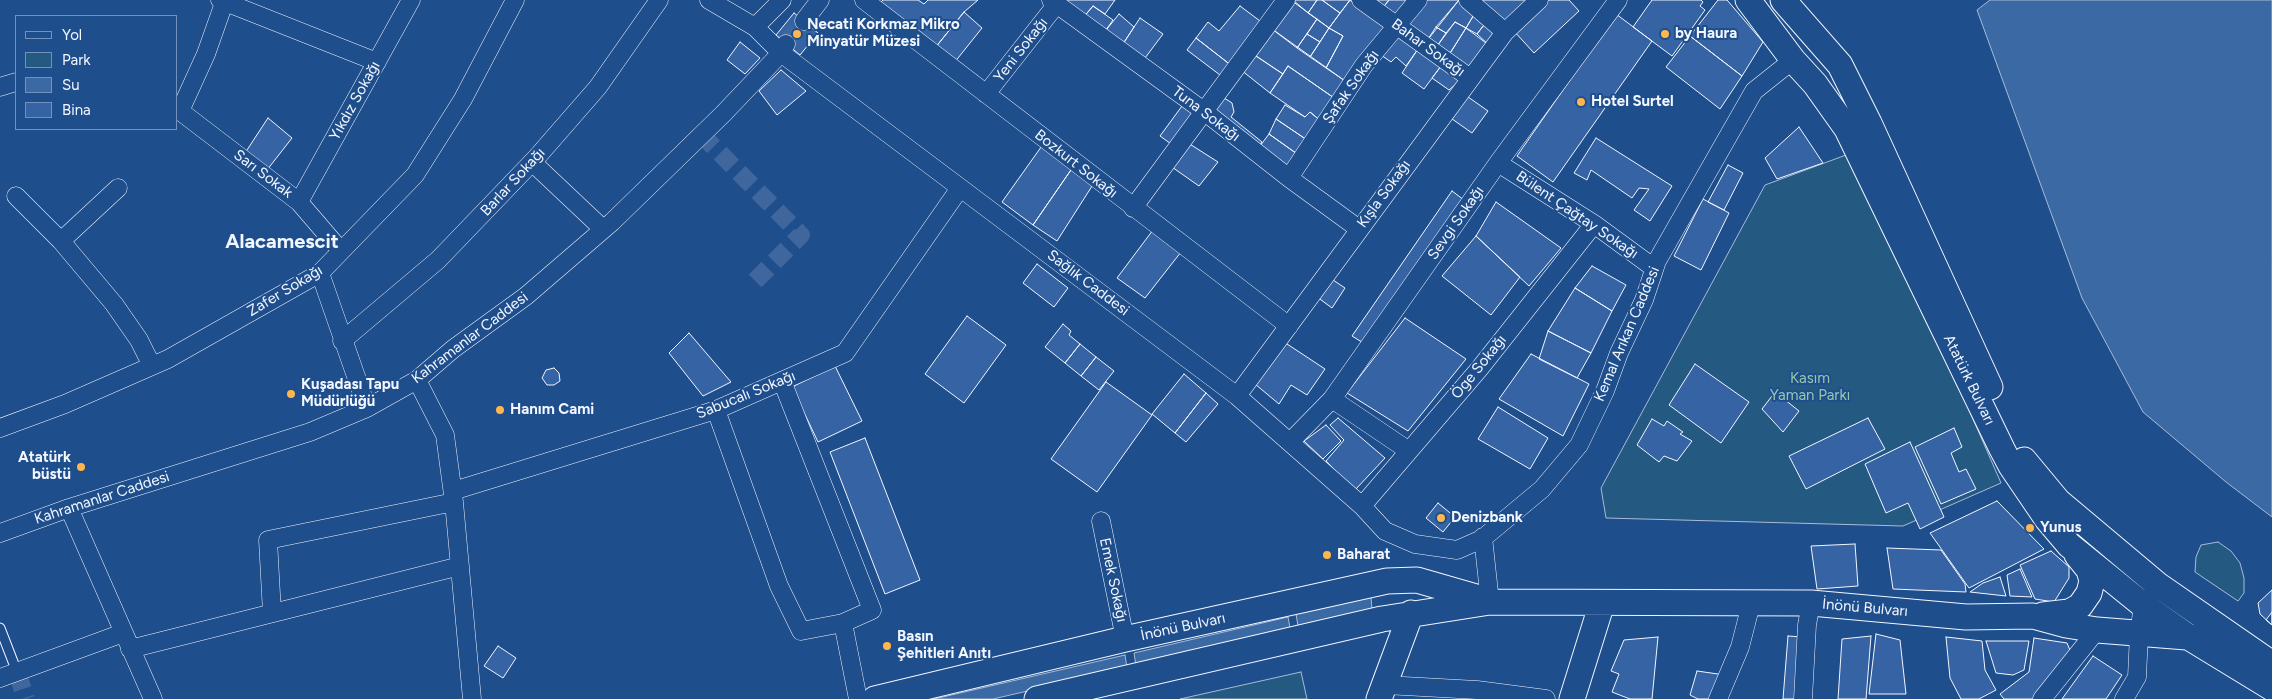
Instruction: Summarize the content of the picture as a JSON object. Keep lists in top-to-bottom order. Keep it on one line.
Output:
{"streets":{"main road":["Atatürk Bulvarı","İnönü Bulvarı"],"street":["Bahar Sokağı","Yeni Sokağı","Şafak Sokağı","Yıkdız Sokağı","Tuna Sokağı","Bozkurt Sokağı","Sarı Sokak","Barlar Sokağı","Kışla Sokağı","Bülent Çağtay Sokağı","Sevgi Sokağı","Sağlık Caddesi","Zafer Sokağı","Kemal Arıkan Caddesi","Kahramanlar Caddesi","Öge Sokağı","Sabucalı Sokağı","Emek Sokağı"]},"crossings":[["Bahar Sokağı","Şafak Sokağı"],["Bahar Sokağı","Kışla Sokağı"],["Yeni Sokağı","Tuna Sokağı"],["Yeni Sokağı","Bozkurt Sokağı"],["Şafak Sokağı","Tuna Sokağı"],["Yıkdız Sokağı","Sarı Sokak"],["Tuna Sokağı","Kışla Sokağı"],["Bozkurt Sokağı","Kışla Sokağı"],["Sarı Sokak","Zafer Sokağı"],["Kışla Sokağı","Sağlık Caddesi"],["Bülent Çağtay Sokağı","Sevgi Sokağı"],["Bülent Çağtay Sokağı","Kemal Arıkan Caddesi"],["Bülent Çağtay Sokağı","Öge Sokağı"],["Sevgi Sokağı","Sağlık Caddesi"],["Sağlık Caddesi","Kemal Arıkan Caddesi"],["Sağlık Caddesi","Kahramanlar Caddesi"],["Sağlık Caddesi","Öge Sokağı"],["Sağlık Caddesi","Sabucalı Sokağı"],["Kemal Arıkan Caddesi","Atatürk Bulvarı"],["Atatürk Bulvarı","İnönü Bulvarı"],["Emek Sokağı","İnönü Bulvarı"]],"districts":["Alacamescit"],"parks":["Kasım Yaman Parkı"],"places":["Necati Korkmaz Mikro Minyatür Müzesi","by Haura","Hotel Surtel","Kuşadası Tapu Müdürlüğü","Hanım Cami","Atatürk büstü","Denizbank","Yunus","Baharat","Basın Şehitleri Anıtı"],"legend":["Yol","Park","Su","Bina"]}
